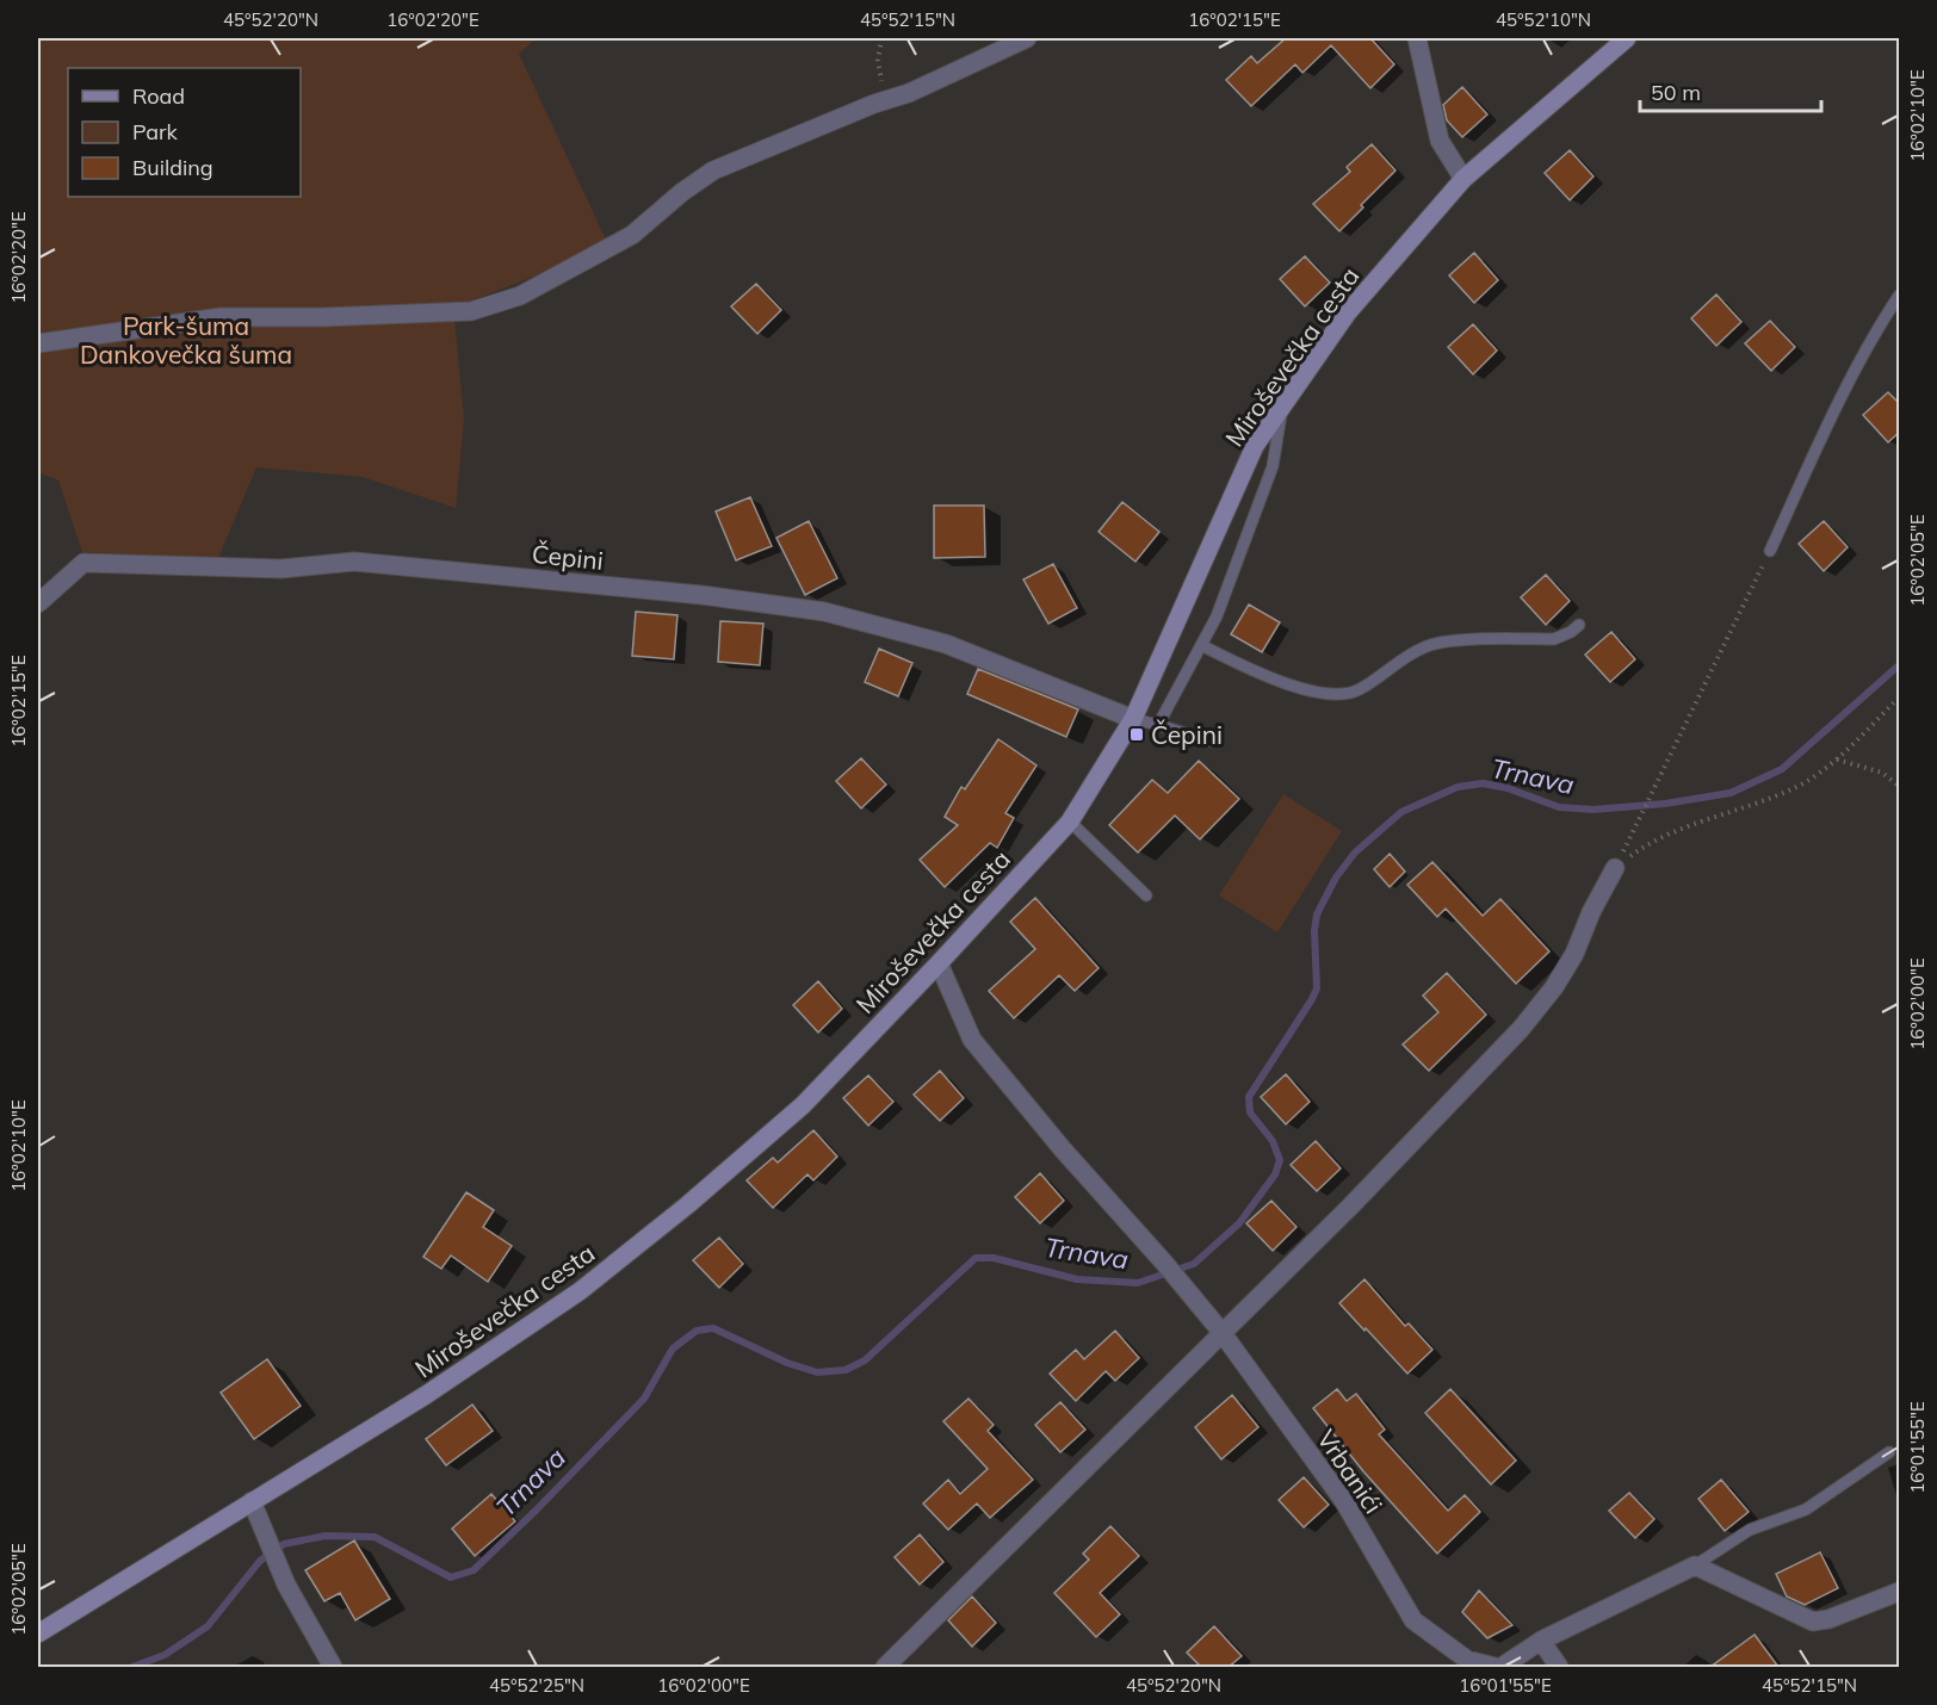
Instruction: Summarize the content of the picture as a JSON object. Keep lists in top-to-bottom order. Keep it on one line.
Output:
{"streets":{"main road":["Miroševečka cesta"],"street":["Čepini","Vrbanići"]},"crossings":[["Miroševečka cesta","Čepini"],["Miroševečka cesta","Vrbanići"]],"water":["Trnava"],"parks":["Park-šuma Dankovečka šuma"],"places":{"transit":["Čepini"]},"legend":["Road","Park","Building"],"scale_bar":"50 m","coordinates":["45°52'20\"N","16°02'20\"E","45°52'15\"N","16°02'15\"E","45°52'10\"N","16°02'10\"E","16°02'05\"E","16°02'00\"E","16°01'55\"E","45°52'25\"N"]}
